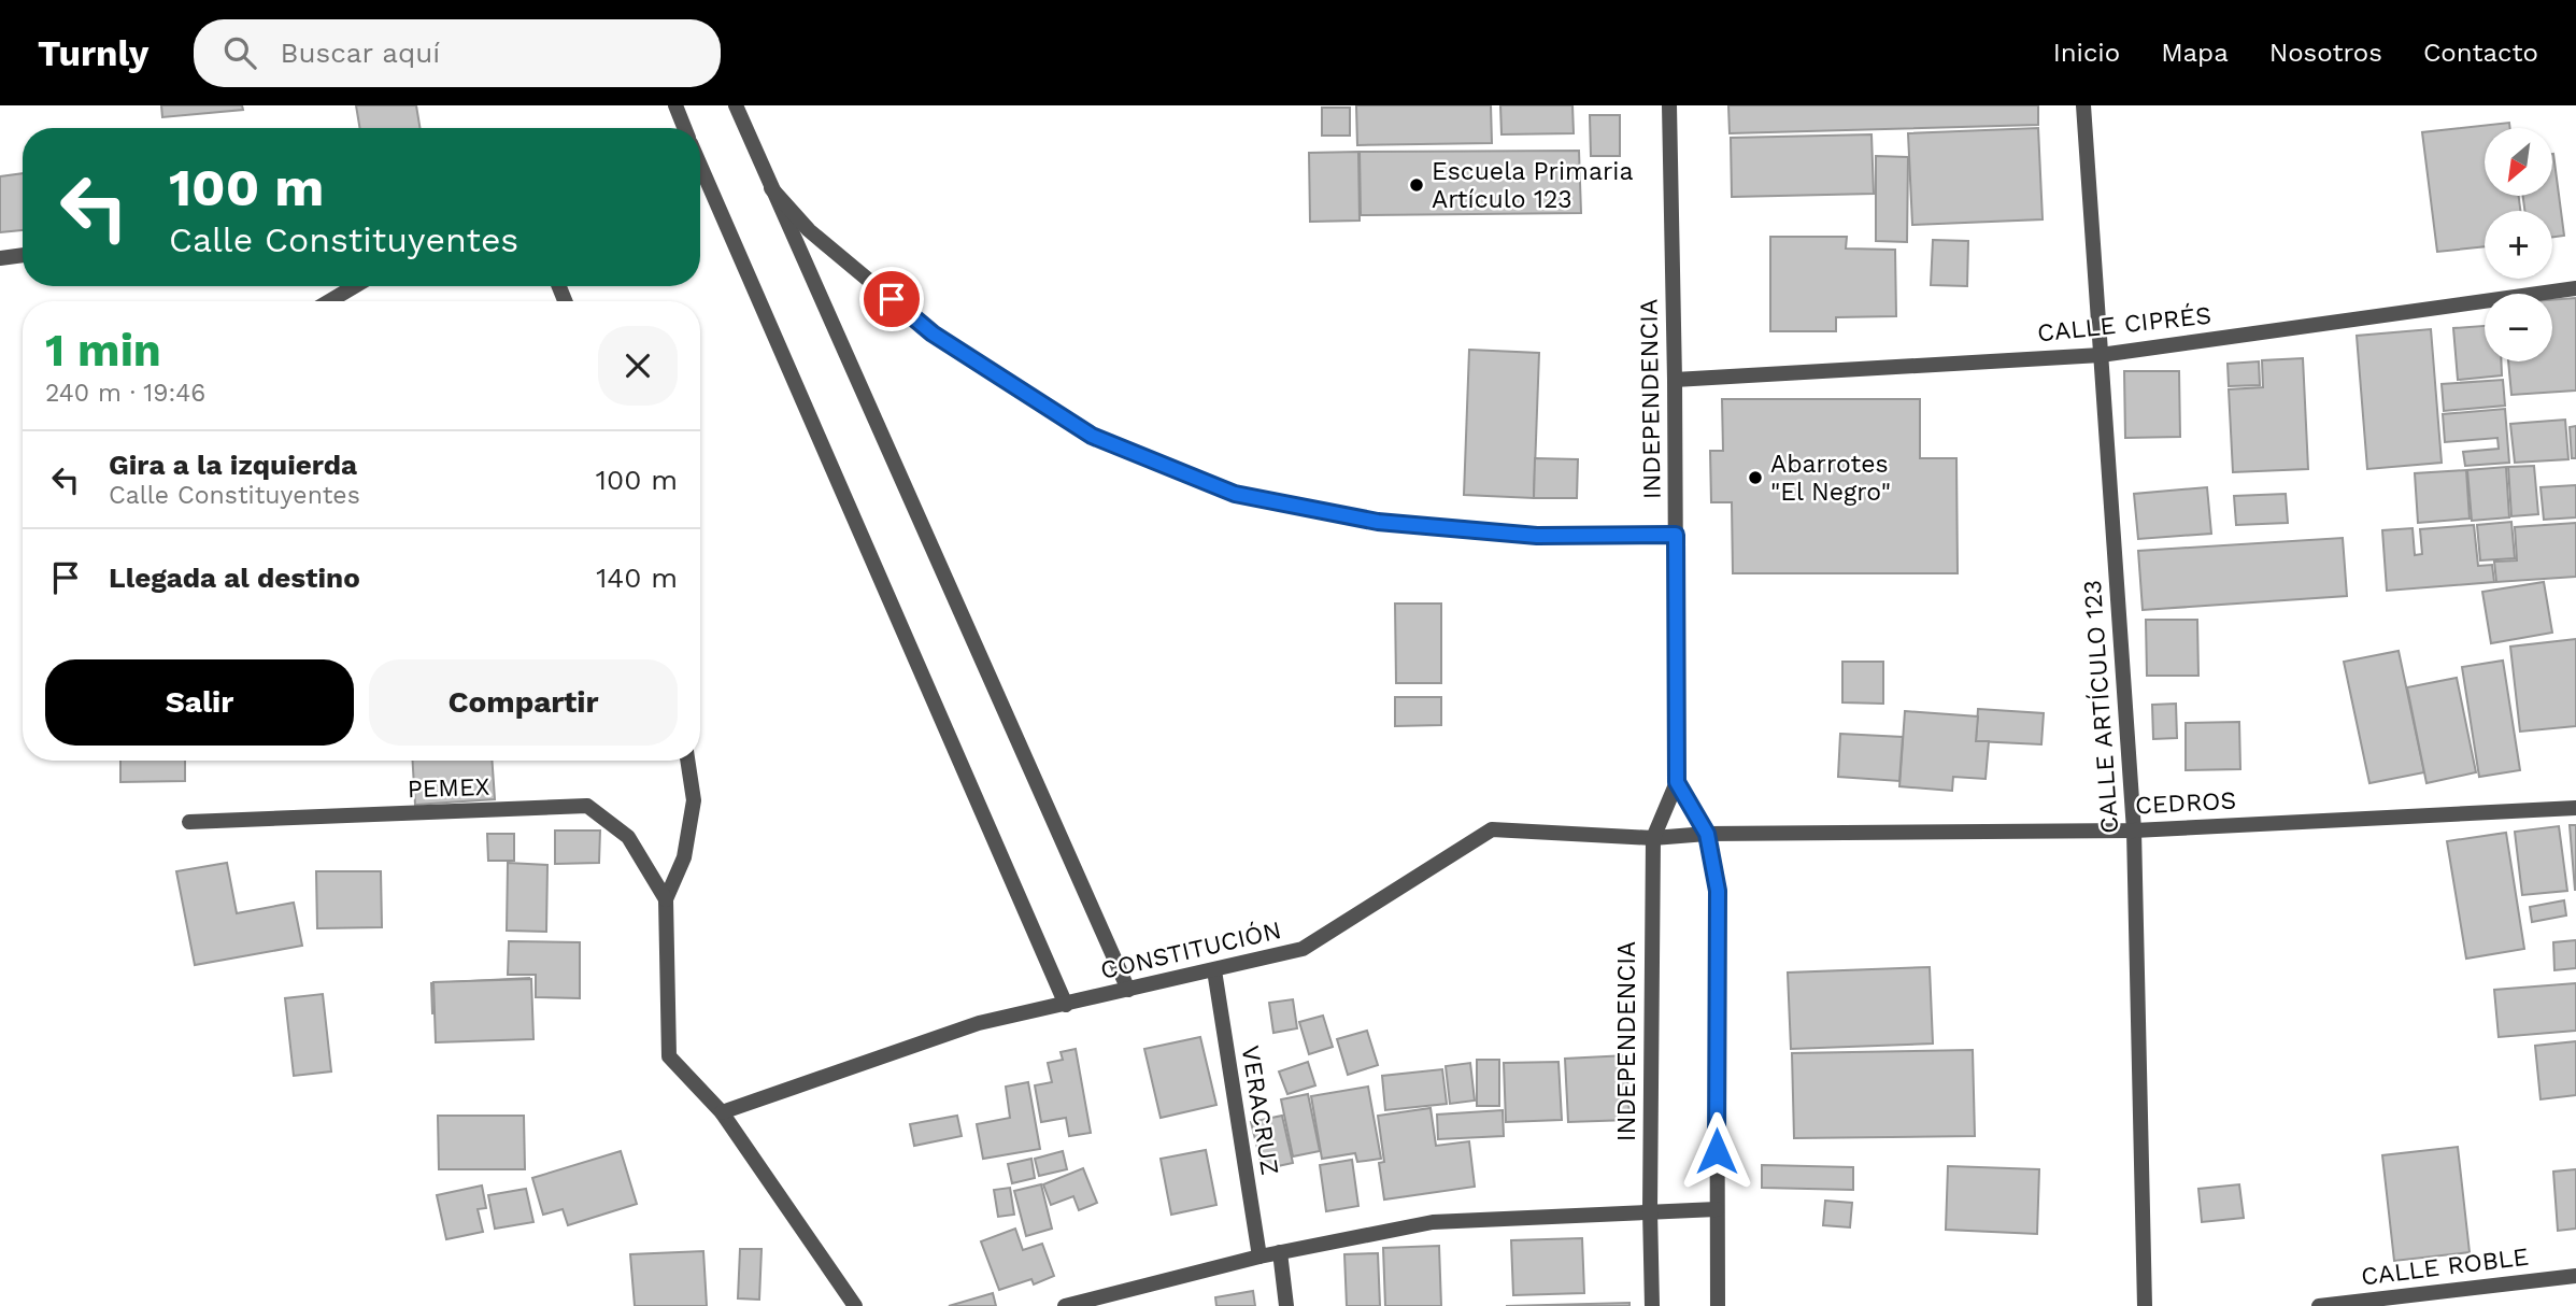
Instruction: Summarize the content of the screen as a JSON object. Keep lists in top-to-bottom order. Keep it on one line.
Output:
{"streets":{"street":["CALLE CIPRÉS","INDEPENDENCIA","CALLE ARTÍCULO 123","PEMEX","CEDROS","CONSTITUCIÓN","VERACRUZ","CALLE ROBLE"]},"crossings":[["CALLE CIPRÉS","INDEPENDENCIA"],["CALLE CIPRÉS","CALLE ARTÍCULO 123"],["INDEPENDENCIA","CEDROS"],["INDEPENDENCIA","CONSTITUCIÓN"],["CALLE ARTÍCULO 123","CEDROS"],["CEDROS","CONSTITUCIÓN"],["CONSTITUCIÓN","VERACRUZ"]],"places":["Escuela Primaria Artículo 123","Abarrotes \"El Negro\""],"north":"bottom left","page":{"header":"Turnly","search":"Buscar aquí","nav":["Inicio","Mapa","Nosotros","Contacto"],"map_buttons":["+","−"],"turn":["100 m","Calle Constituyentes"],"heading":["1 min","240 m · 19:46"],"list":[{"name":"Gira a la izquierda","note":"Calle Constituyentes","value":"100 m"},{"name":"Llegada al destino","value":"140 m"}],"buttons":["Salir","Compartir"]}}
